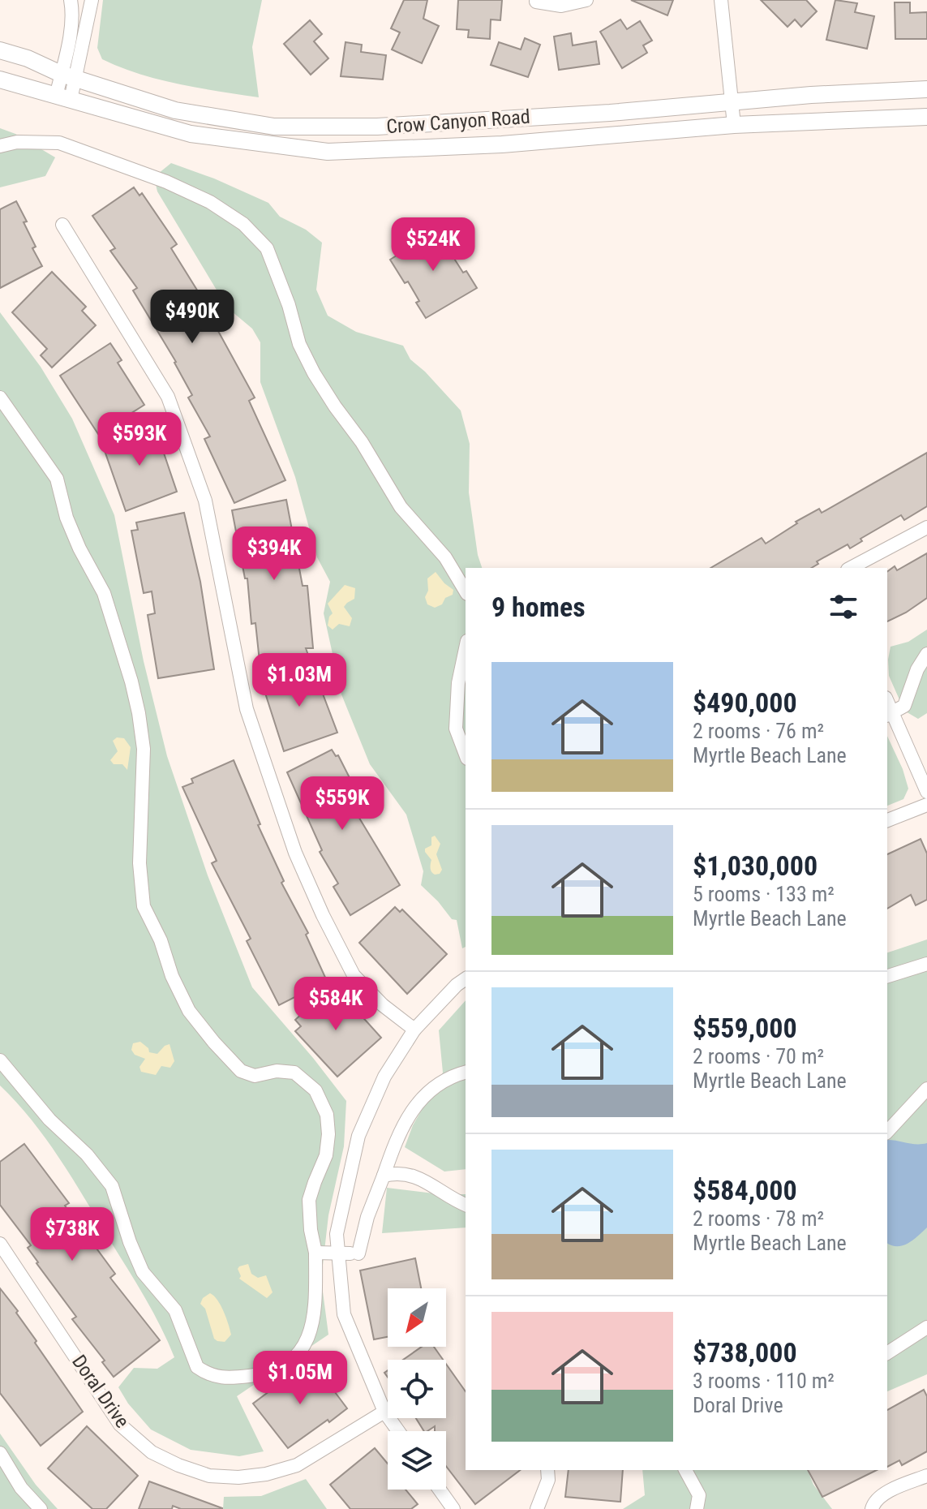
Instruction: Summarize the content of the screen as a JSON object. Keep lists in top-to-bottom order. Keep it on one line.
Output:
{"streets":{"main road":["Crow Canyon Road"],"street":["Doral Drive"]},"north":"bottom left","page":{"price":["$524K","$490K","$593K","$394K","$1.03M","$559K","$584K","$738K","$1.05M"],"heading":"9 homes","list":[{"name":"$490,000","note":"2 rooms · 76 m² · Myrtle Beach Lane"},{"name":"$1,030,000","note":"5 rooms · 133 m² · Myrtle Beach Lane"},{"name":"$559,000","note":"2 rooms · 70 m² · Myrtle Beach Lane"},{"name":"$584,000","note":"2 rooms · 78 m² · Myrtle Beach Lane"},{"name":"$738,000","note":"3 rooms · 110 m² · Doral Drive"}]}}
